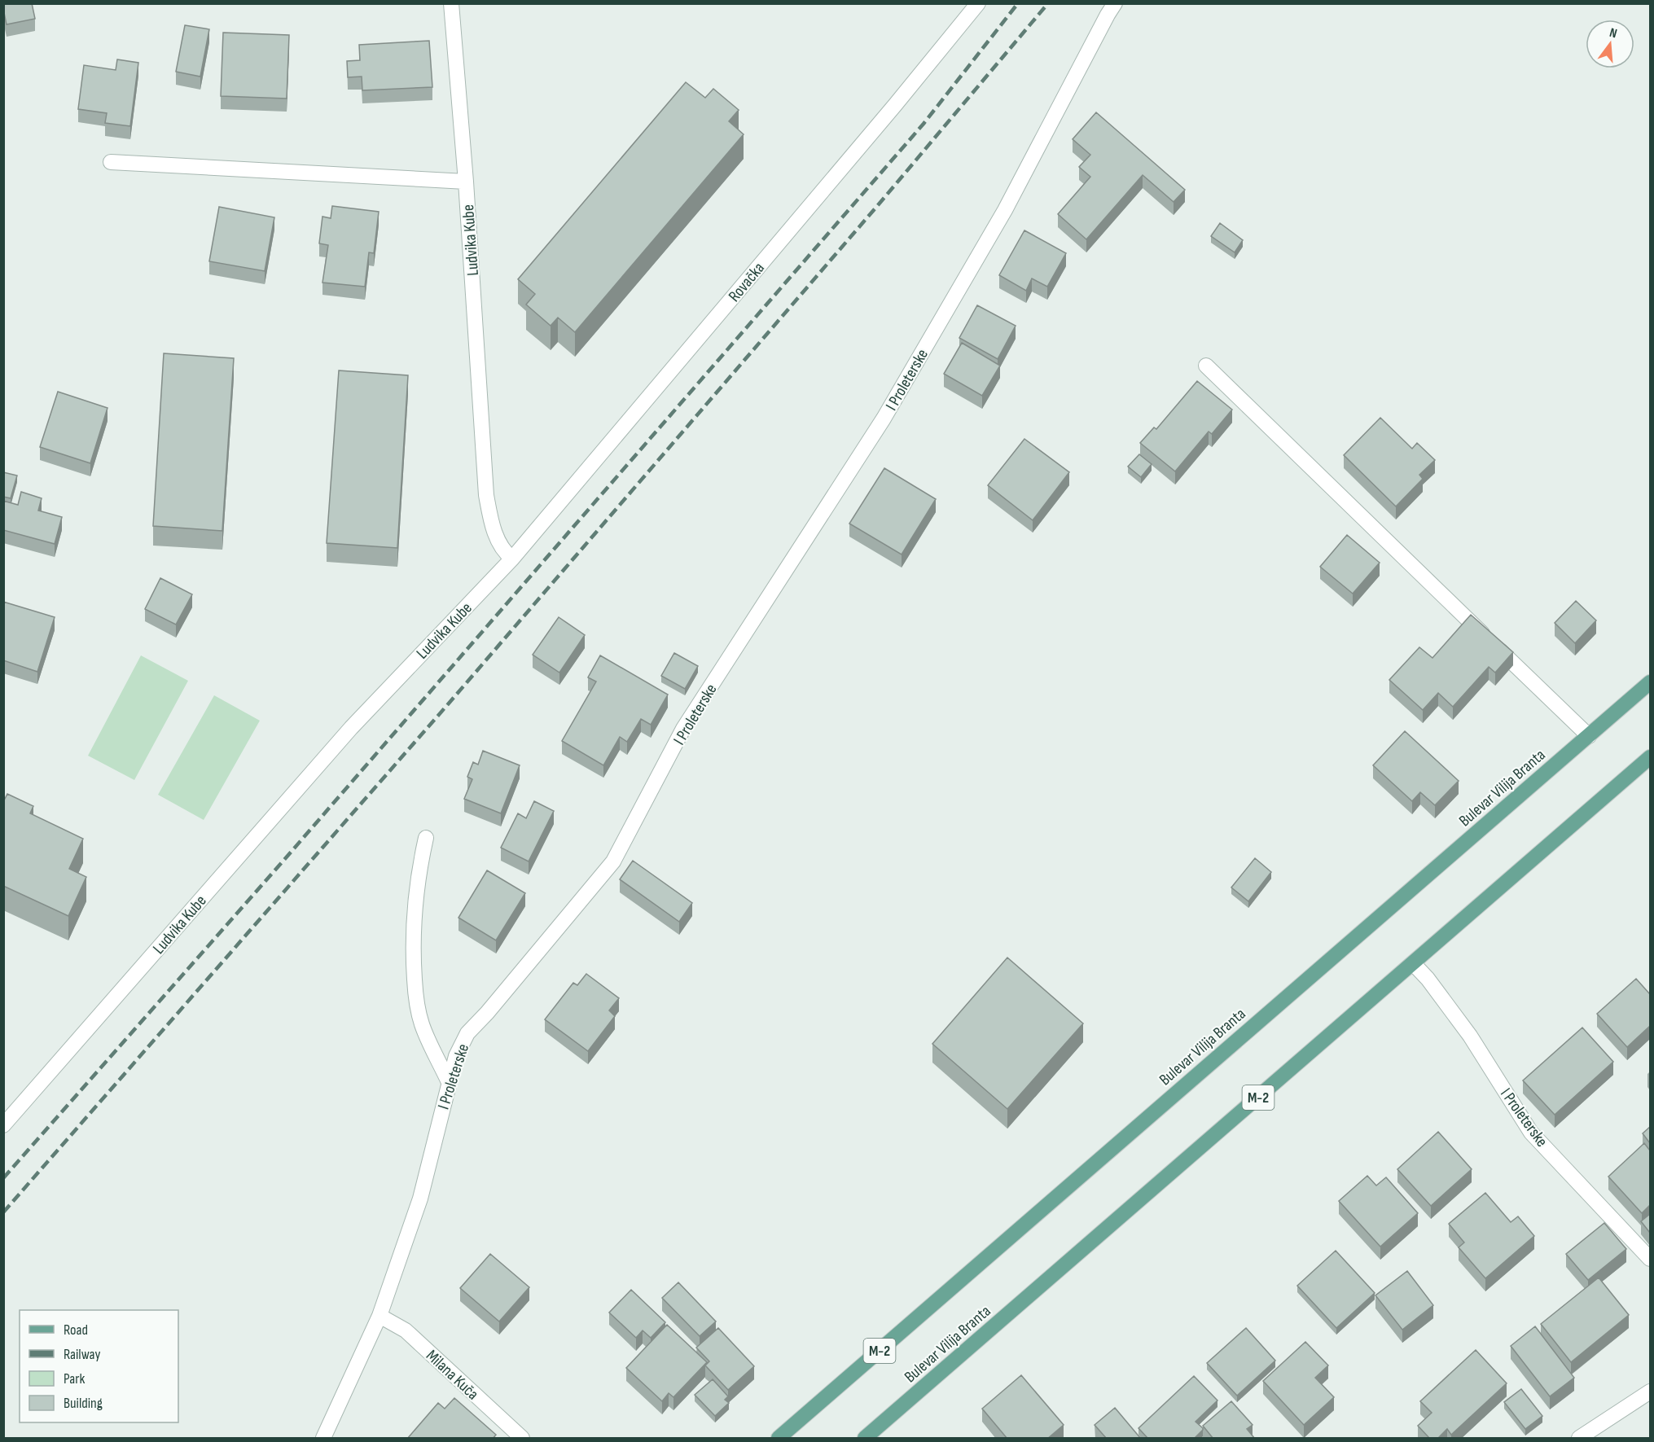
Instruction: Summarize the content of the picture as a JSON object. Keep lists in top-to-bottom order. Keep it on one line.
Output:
{"streets":{"main road":["Bulevar Vilija Branta","M-2"],"street":["Ludvika Kube","Rovačka","I Proleterske","Milana Kuča"]},"crossings":[["Ludvika Kube","Rovačka"],["I Proleterske","Bulevar Vilija Branta"],["I Proleterske","Milana Kuča"]],"legend":["Road","Railway","Park","Building"],"north":"top"}
